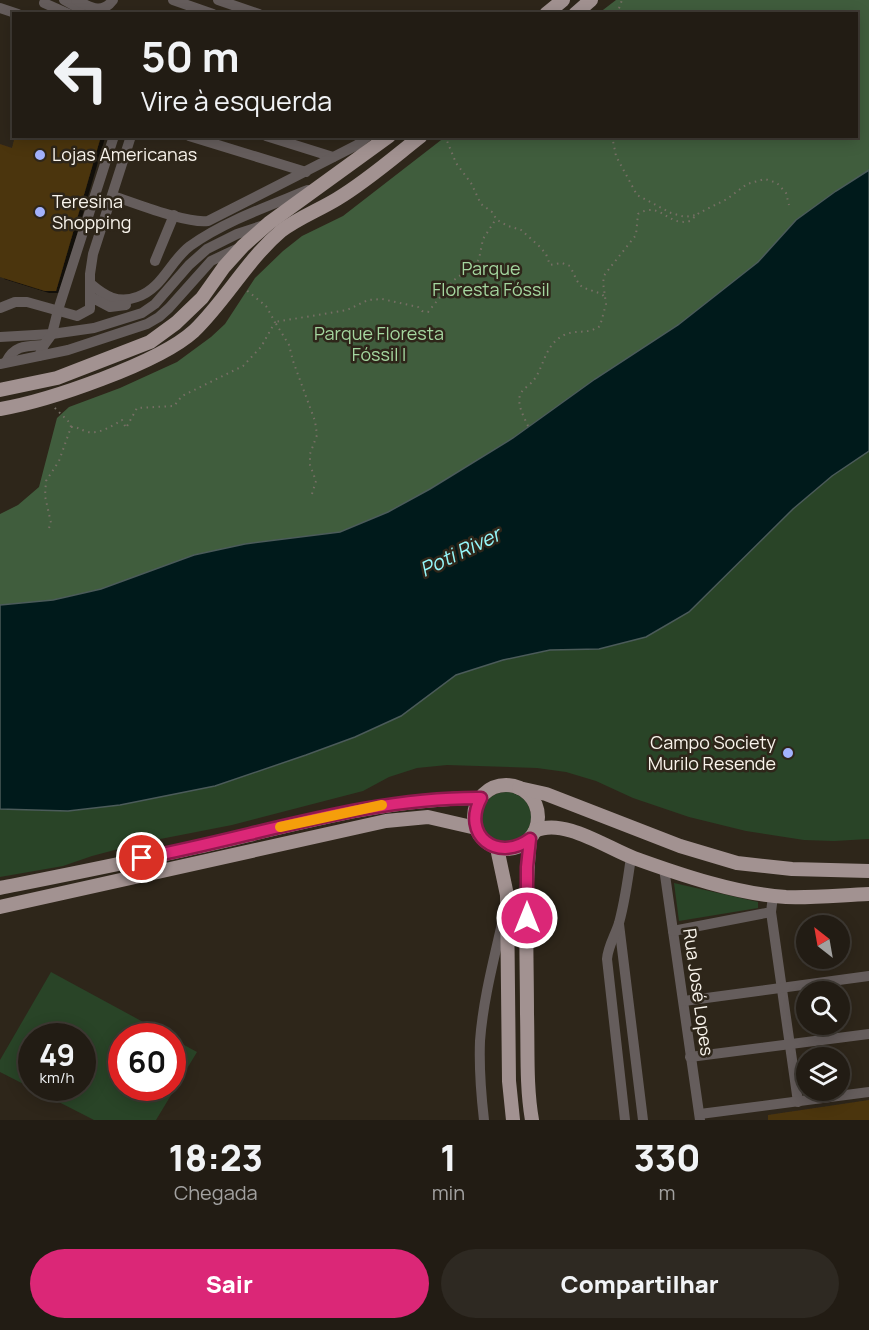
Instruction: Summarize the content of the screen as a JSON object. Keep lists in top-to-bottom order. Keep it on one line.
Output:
{"streets":{"street":["Rua José Lopes"]},"water":["Poti River"],"parks":["Parque Floresta Fóssil","Parque Floresta Fóssil I"],"places":["Lojas Americanas","Teresina Shopping","Campo Society Murilo Resende"],"north":"top left","page":{"turn":["50 m","Vire à esquerda"],"speed":"49 km/h","limit":"60","eta":["18:23","Chegada","1","min","330","m"],"buttons":["Sair","Compartilhar"]}}
